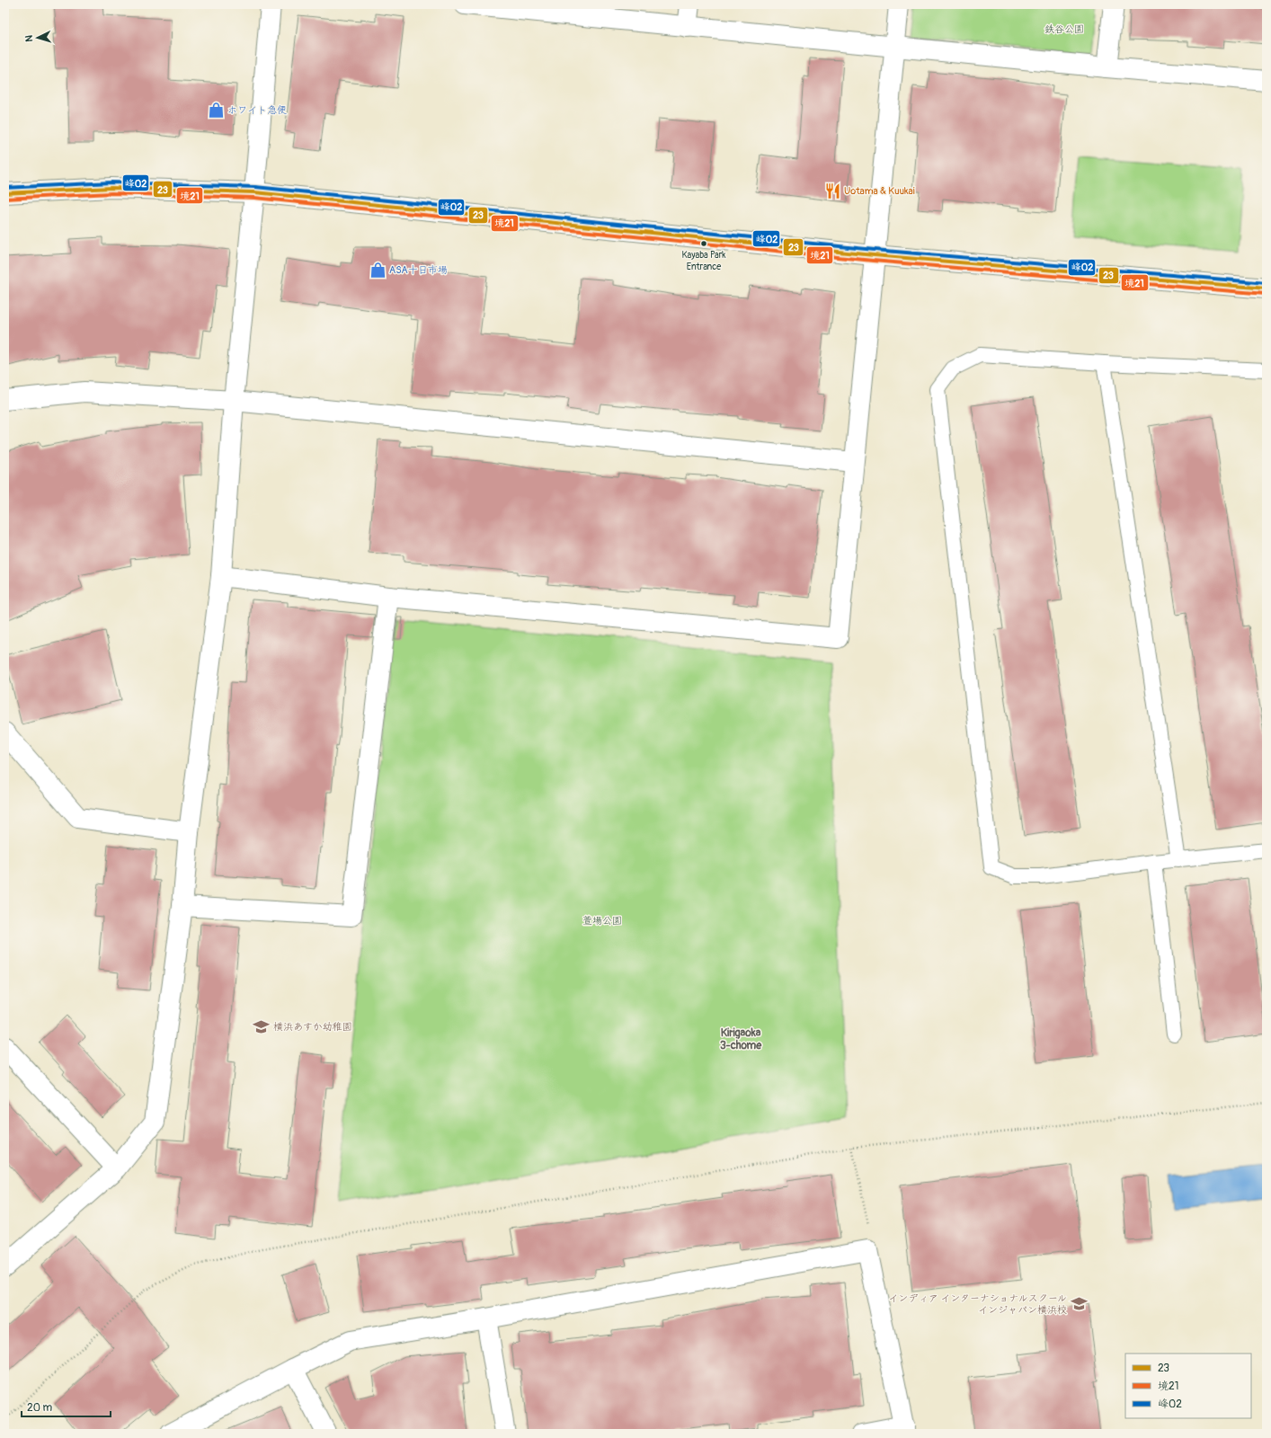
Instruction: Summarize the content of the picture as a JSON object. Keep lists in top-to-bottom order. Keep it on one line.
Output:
{"districts":["Kirigaoka 3-chome"],"parks":["鉄谷公園","萱場公園"],"places":{"shop":["ホワイト急便","ASA十日市場"],"restaurant":["Uotama & Kuukai"],"other":["Kayaba Park Entrance"],"school or university":["横浜あすか幼稚園","インディア インターナショナルスクール インジャパン横浜校"]},"lines":["transit line 峰02","transit line 23","transit line 境21"],"legend":["23","境21","峰02"],"scale_bar":"20 m","north":"left"}
